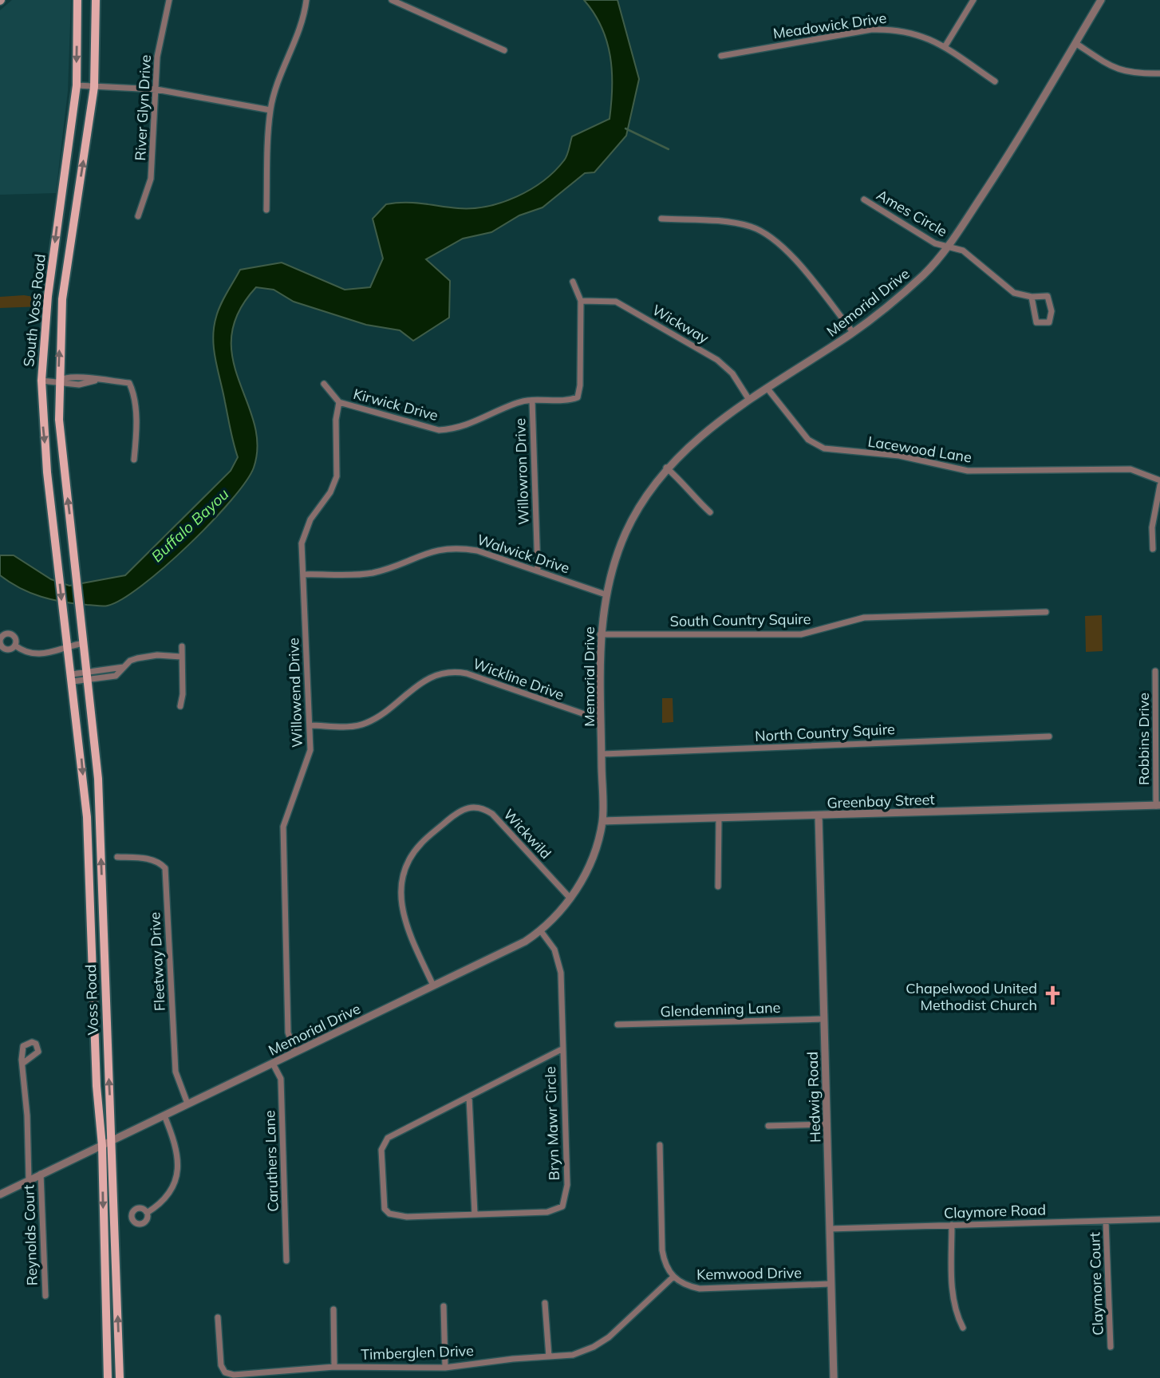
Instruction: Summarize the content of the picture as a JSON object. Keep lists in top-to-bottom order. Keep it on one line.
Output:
{"streets":{"main road":["South Voss Road","Voss Road"],"street":["Meadowick Drive","River Glyn Drive","Ames Circle","Memorial Drive","Wickway","Kirwick Drive","Lacewood Lane","Willowron Drive","Walwick Drive","South Country Squire","Wickline Drive","Willowend Drive","North Country Squire","Robbins Drive","Greenbay Street","Wickwild","Fleetway Drive","Glendenning Lane","Hedwig Road","Bryn Mawr Circle","Caruthers Lane","Claymore Road","Reynolds Court","Kemwood Drive","Claymore Court","Timberglen Drive"]},"crossings":[["Ames Circle","Memorial Drive"],["Memorial Drive","Wickway"],["Memorial Drive","Lacewood Lane"],["Memorial Drive","Walwick Drive"],["Memorial Drive","South Country Squire"],["Memorial Drive","Wickline Drive"],["Memorial Drive","Willowend Drive"],["Memorial Drive","North Country Squire"],["Memorial Drive","Greenbay Street"],["Memorial Drive","Wickwild"],["Memorial Drive","Fleetway Drive"],["Memorial Drive","Voss Road"],["Memorial Drive","Bryn Mawr Circle"],["Memorial Drive","Caruthers Lane"],["Memorial Drive","Reynolds Court"],["South Voss Road","Voss Road"],["Wickway","Willowron Drive"],["Kirwick Drive","Willowron Drive"],["Kirwick Drive","Willowend Drive"],["Willowron Drive","Walwick Drive"],["Walwick Drive","Willowend Drive"],["Wickline Drive","Willowend Drive"],["Robbins Drive","Greenbay Street"],["Greenbay Street","Hedwig Road"],["Glendenning Lane","Hedwig Road"],["Hedwig Road","Claymore Road"],["Hedwig Road","Kemwood Drive"],["Claymore Road","Claymore Court"],["Kemwood Drive","Timberglen Drive"]],"water":["Buffalo Bayou"],"places":{"church":["Chapelwood United Methodist Church"]}}
